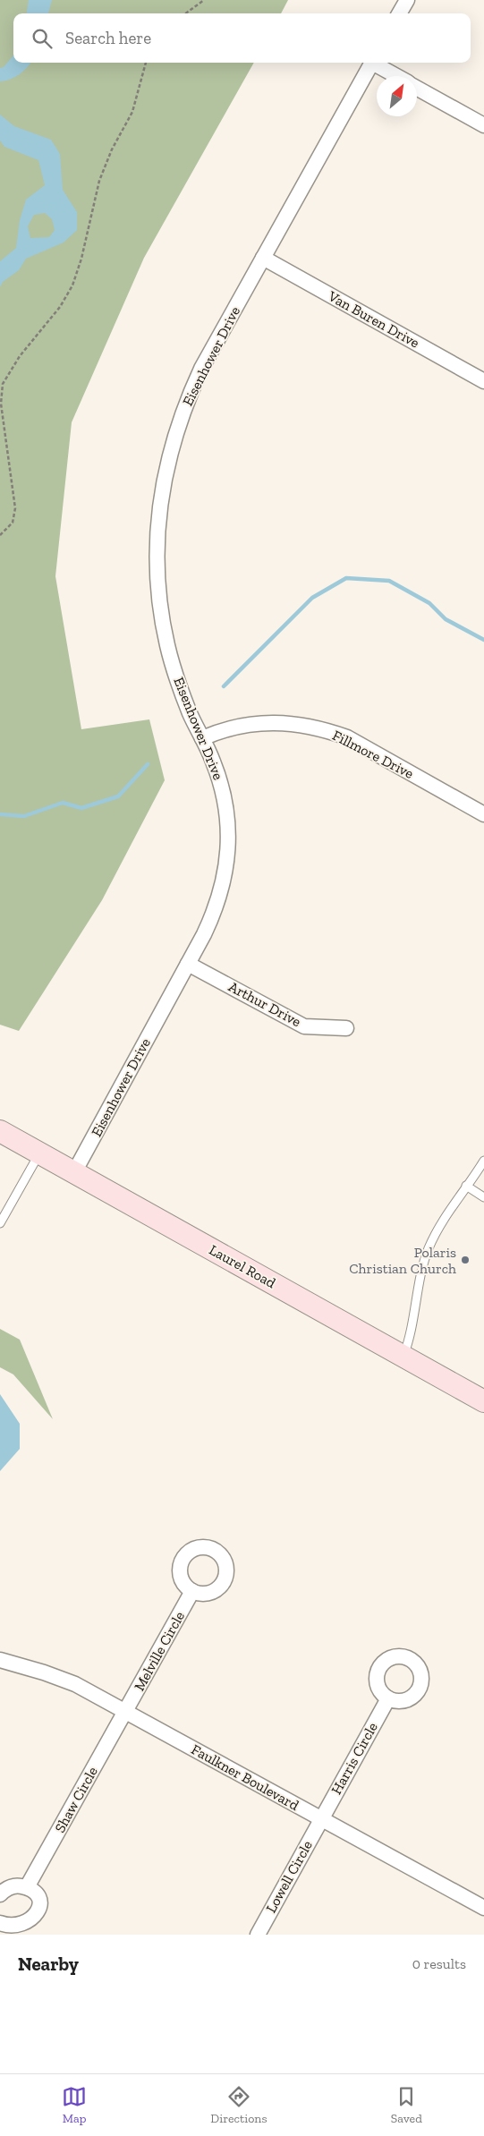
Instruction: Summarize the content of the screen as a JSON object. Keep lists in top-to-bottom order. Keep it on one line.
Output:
{"streets":{"street":["Van Buren Drive","Eisenhower Drive","Fillmore Drive","Arthur Drive","Laurel Road","Melville Circle","Harris Circle","Faulkner Boulevard","Shaw Circle","Lowell Circle"]},"crossings":[["Van Buren Drive","Eisenhower Drive"],["Eisenhower Drive","Fillmore Drive"],["Eisenhower Drive","Arthur Drive"],["Eisenhower Drive","Laurel Road"],["Melville Circle","Faulkner Boulevard"],["Melville Circle","Shaw Circle"],["Harris Circle","Faulkner Boulevard"],["Harris Circle","Lowell Circle"],["Faulkner Boulevard","Shaw Circle"],["Faulkner Boulevard","Lowell Circle"]],"places":["Polaris Christian Church"],"north":"top right","page":{"search":"Search here","heading":["Nearby","0 results"],"nav":["Map","Directions","Saved"]}}
